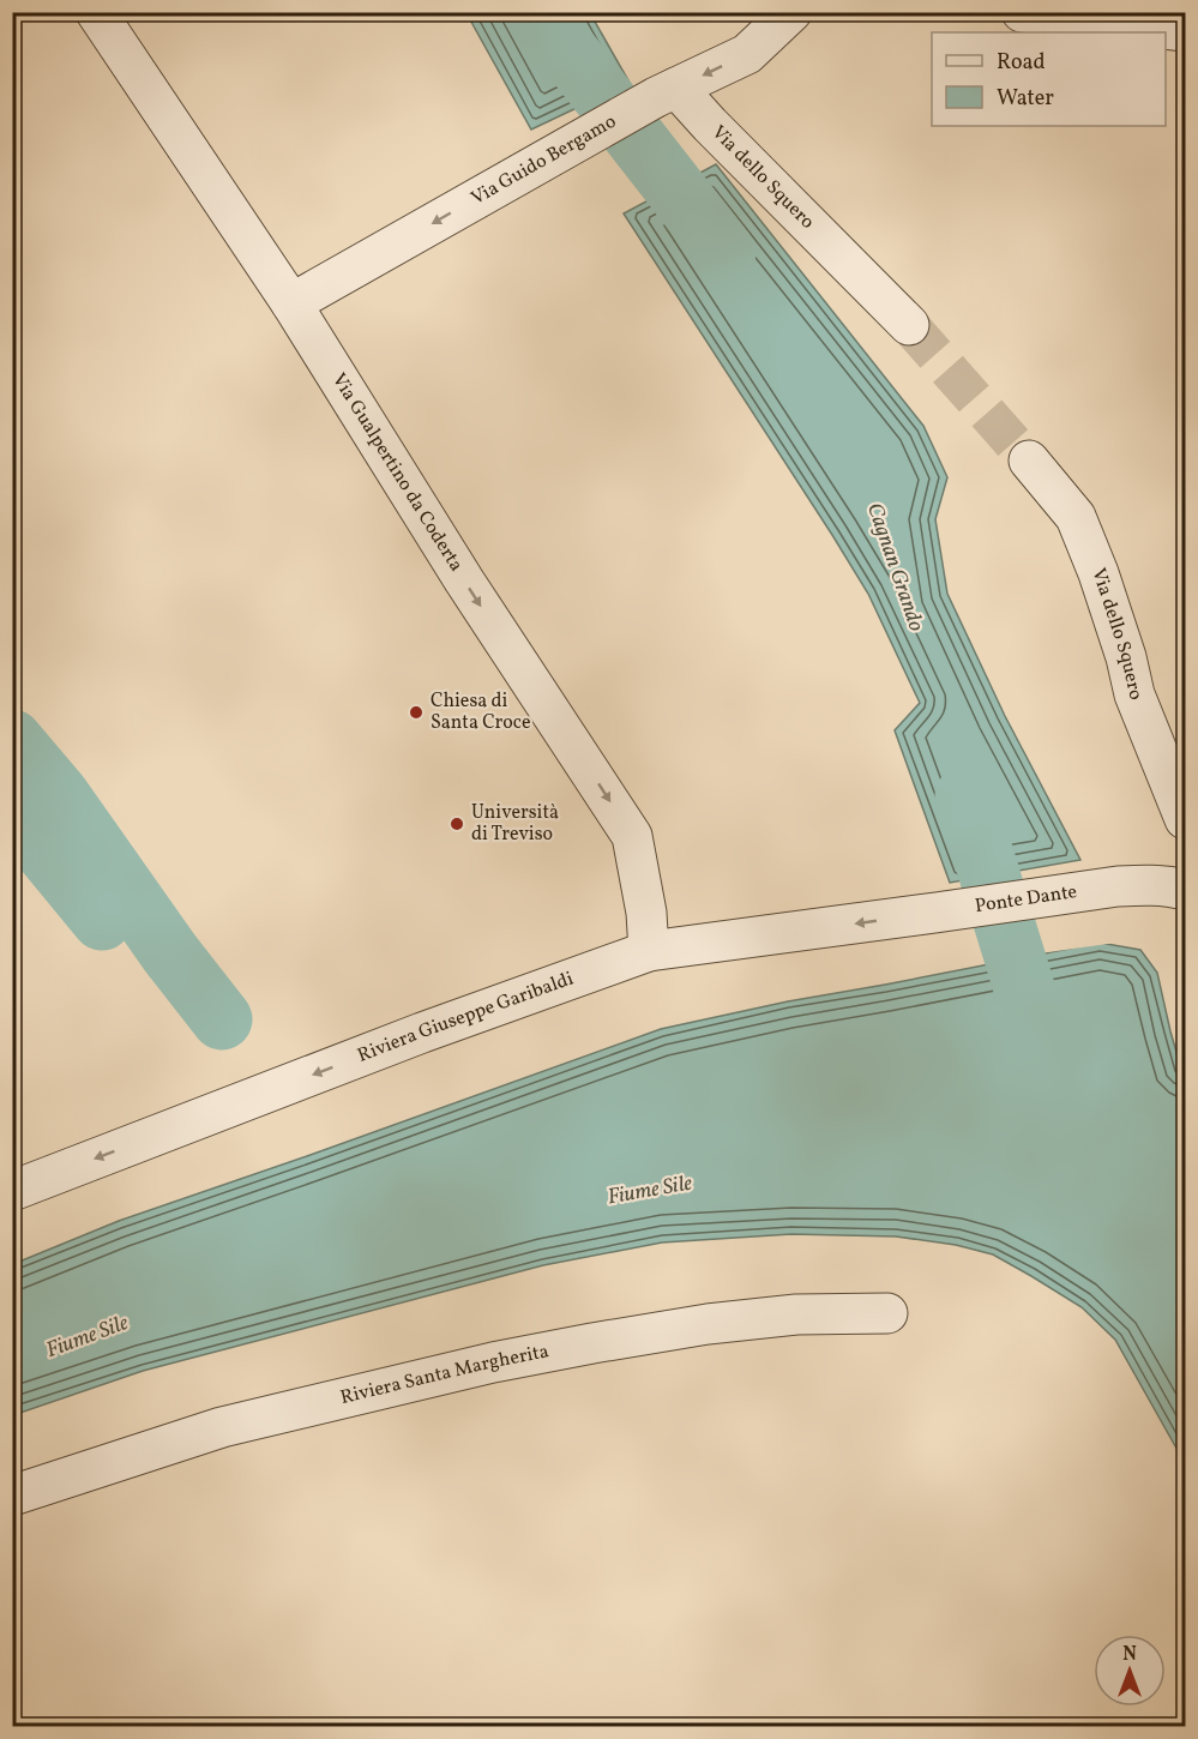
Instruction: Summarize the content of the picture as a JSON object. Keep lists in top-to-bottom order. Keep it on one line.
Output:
{"streets":{"street":["Via Guido Bergamo","Via dello Squero","Via Gualpertino da Coderta","Ponte Dante","Riviera Giuseppe Garibaldi","Riviera Santa Margherita"]},"crossings":[["Via Guido Bergamo","Via dello Squero"],["Via Guido Bergamo","Via Gualpertino da Coderta"],["Via Gualpertino da Coderta","Riviera Giuseppe Garibaldi"],["Ponte Dante","Riviera Giuseppe Garibaldi"]],"one_way":["Via Guido Bergamo","Via Gualpertino da Coderta","Riviera Giuseppe Garibaldi"],"water":["Cagnan Grando","Fiume Sile"],"places":["Chiesa di Santa Croce","Università di Treviso"],"legend":["Road","Water"],"north":"top"}
